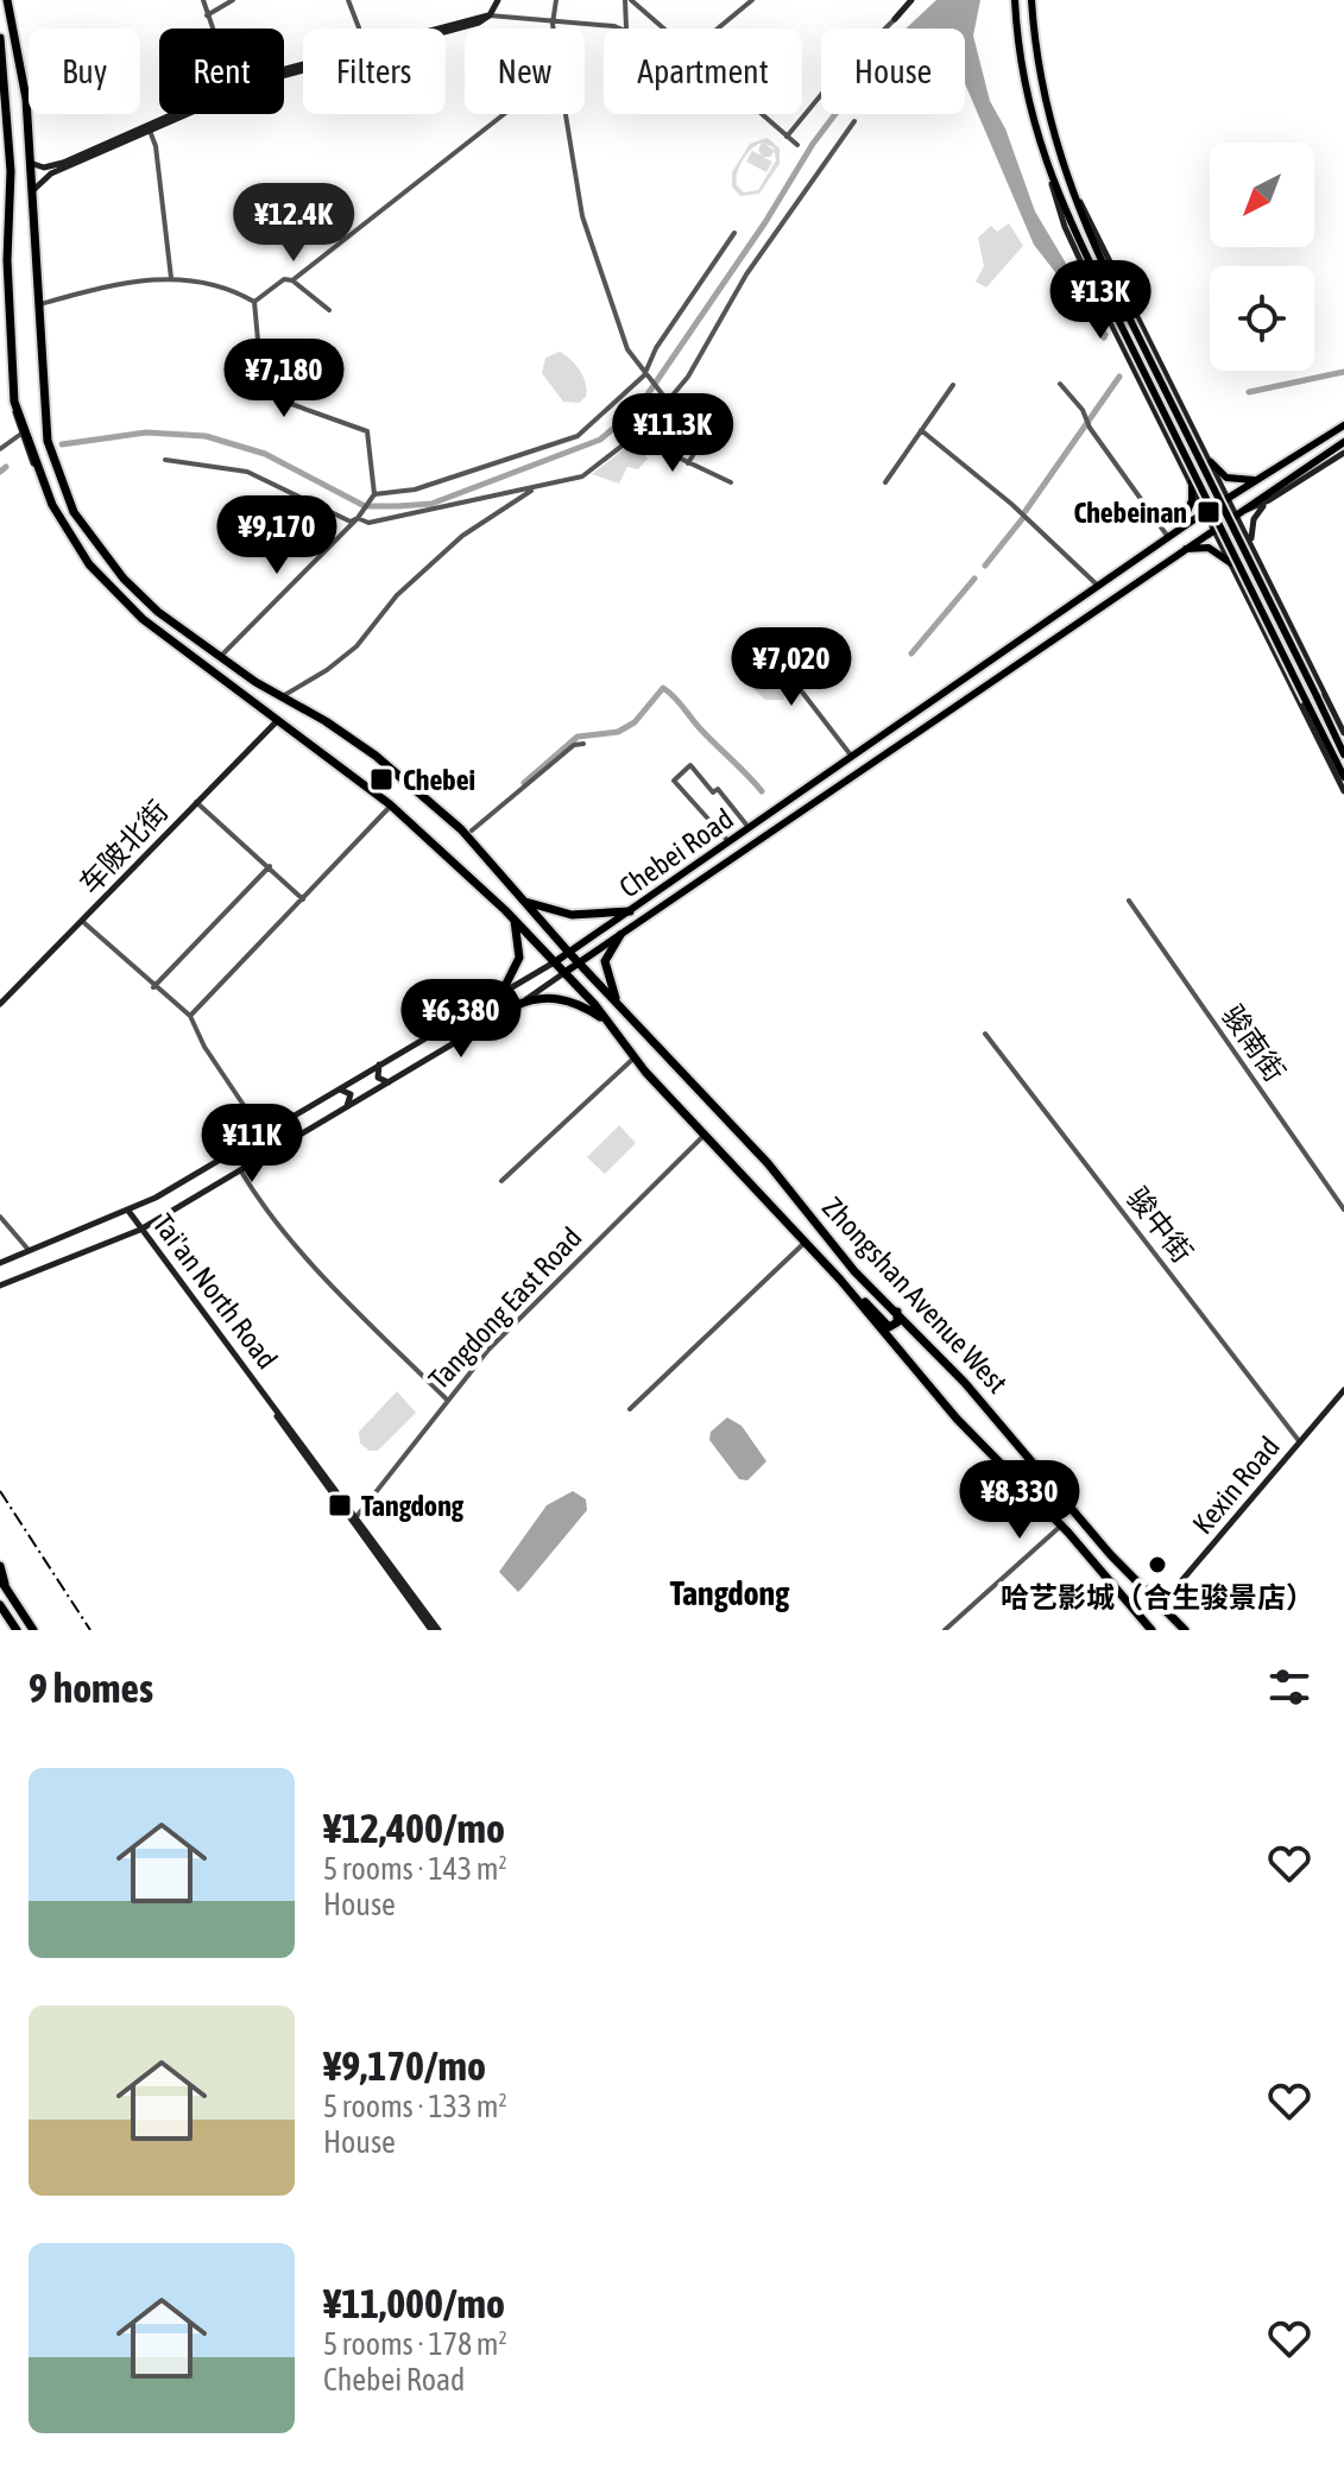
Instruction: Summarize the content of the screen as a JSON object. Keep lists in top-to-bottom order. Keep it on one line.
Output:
{"streets":{"highway":["Zhongshan Avenue West"],"main road":["车陂北街","Chebei Road","Tai'an North Road","Kexin Road"],"street":["骏南街","骏中街","Tangdong East Road"]},"crossings":[["车陂北街","Zhongshan Avenue West"],["Chebei Road","Tai'an North Road"],["Chebei Road","Zhongshan Avenue West"],["骏中街","Kexin Road"],["Tai'an North Road","Tangdong East Road"],["Zhongshan Avenue West","Tangdong East Road"],["Zhongshan Avenue West","Kexin Road"]],"districts":["Tangdong"],"places":{"transit":["Chebeinan","Chebei","Tangdong"],"other":["哈艺影城（合生骏景店）"]},"north":"bottom left","page":{"chip":["Buy","Rent","Filters","New","Apartment","House"],"price":["¥12.4K","¥13K","¥7,180","¥11.3K","¥9,170","¥7,020","¥6,380","¥11K","¥8,330"],"heading":"9 homes","list":[{"name":"¥12,400/mo","note":"5 rooms · 143 m² · House"},{"name":"¥9,170/mo","note":"5 rooms · 133 m² · House"},{"name":"¥11,000/mo","note":"5 rooms · 178 m² · Chebei Road"}]}}
